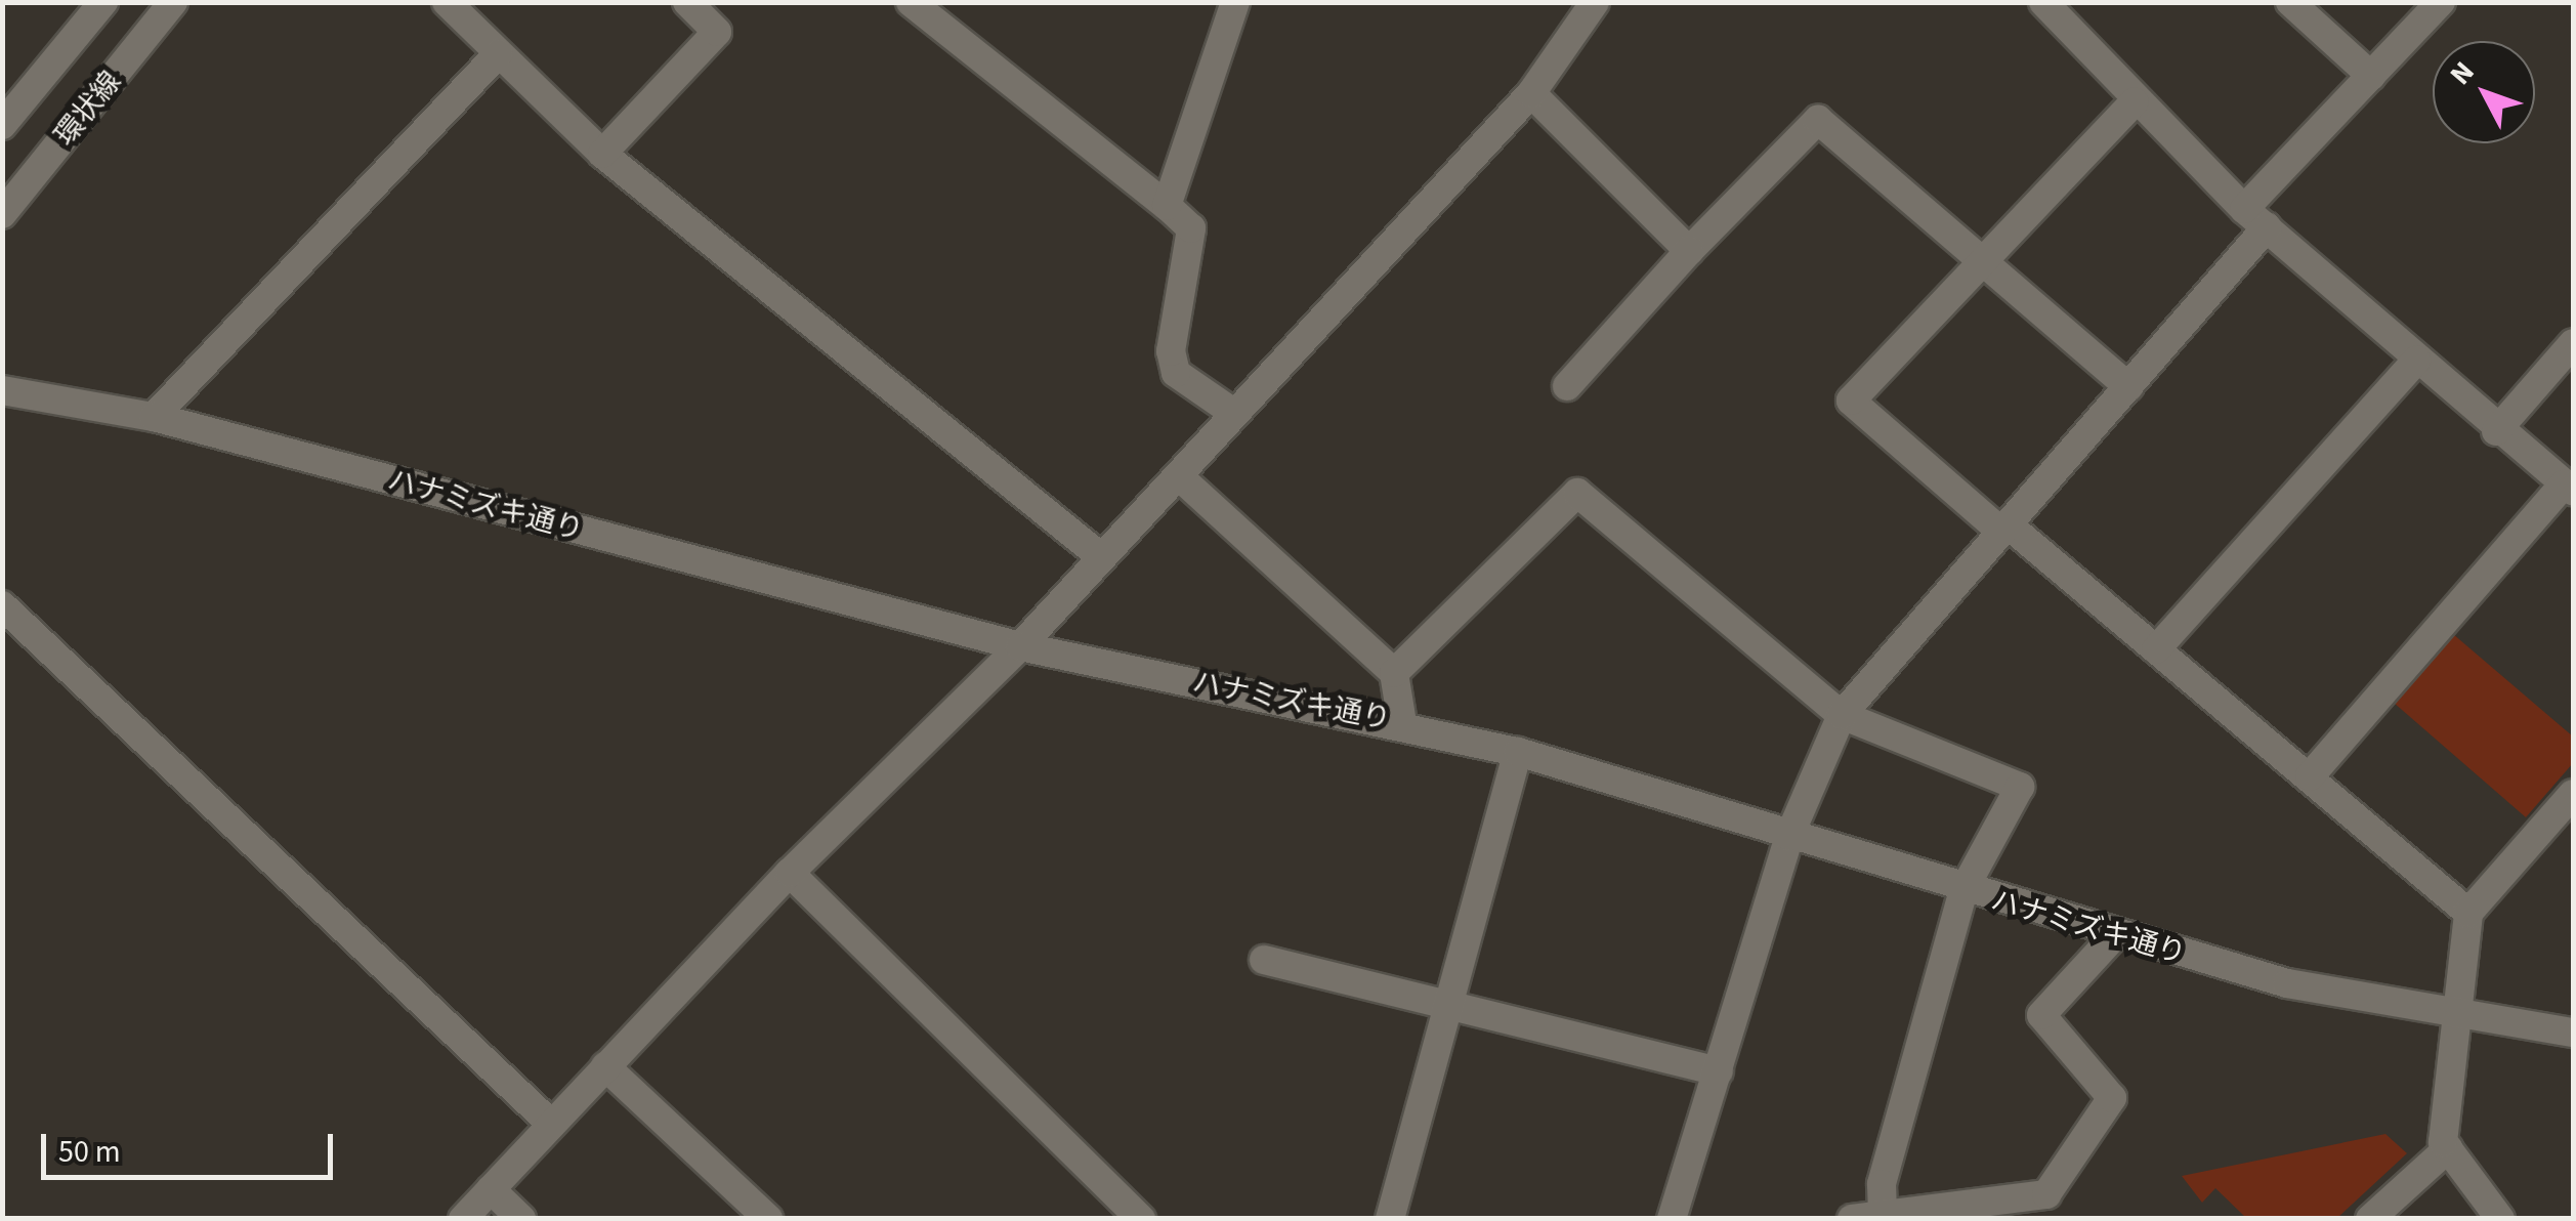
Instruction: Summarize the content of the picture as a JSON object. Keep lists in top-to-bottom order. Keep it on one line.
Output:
{"streets":{"street":["環状線","ハナミズキ通り"]},"scale_bar":"50 m","north":"top left"}
